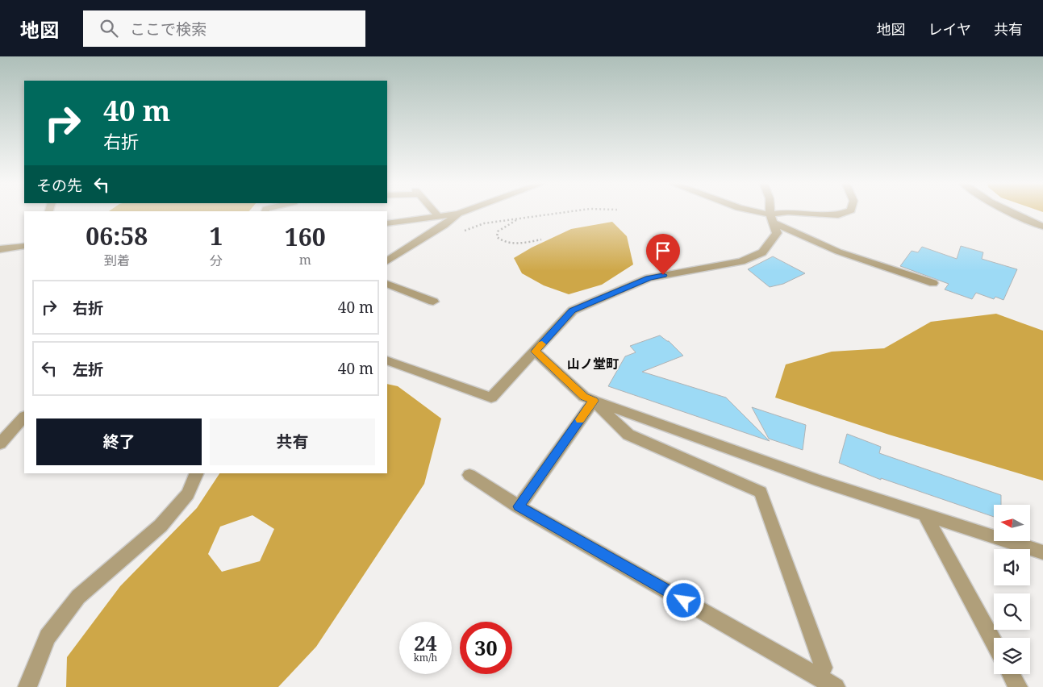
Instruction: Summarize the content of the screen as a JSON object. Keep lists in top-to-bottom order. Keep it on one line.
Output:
{"districts":["山ノ堂町"],"north":"left","page":{"header":"地図","search":"ここで検索","nav":["地図","レイヤ","共有"],"turn":["40 m","右折"],"then":"その先","eta":["06:58","到着","1","分","160","m"],"list":[{"name":"右折","value":"40 m"},{"name":"左折","value":"40 m"}],"buttons":["終了","共有"],"speed":"24 km/h","limit":"30"}}
